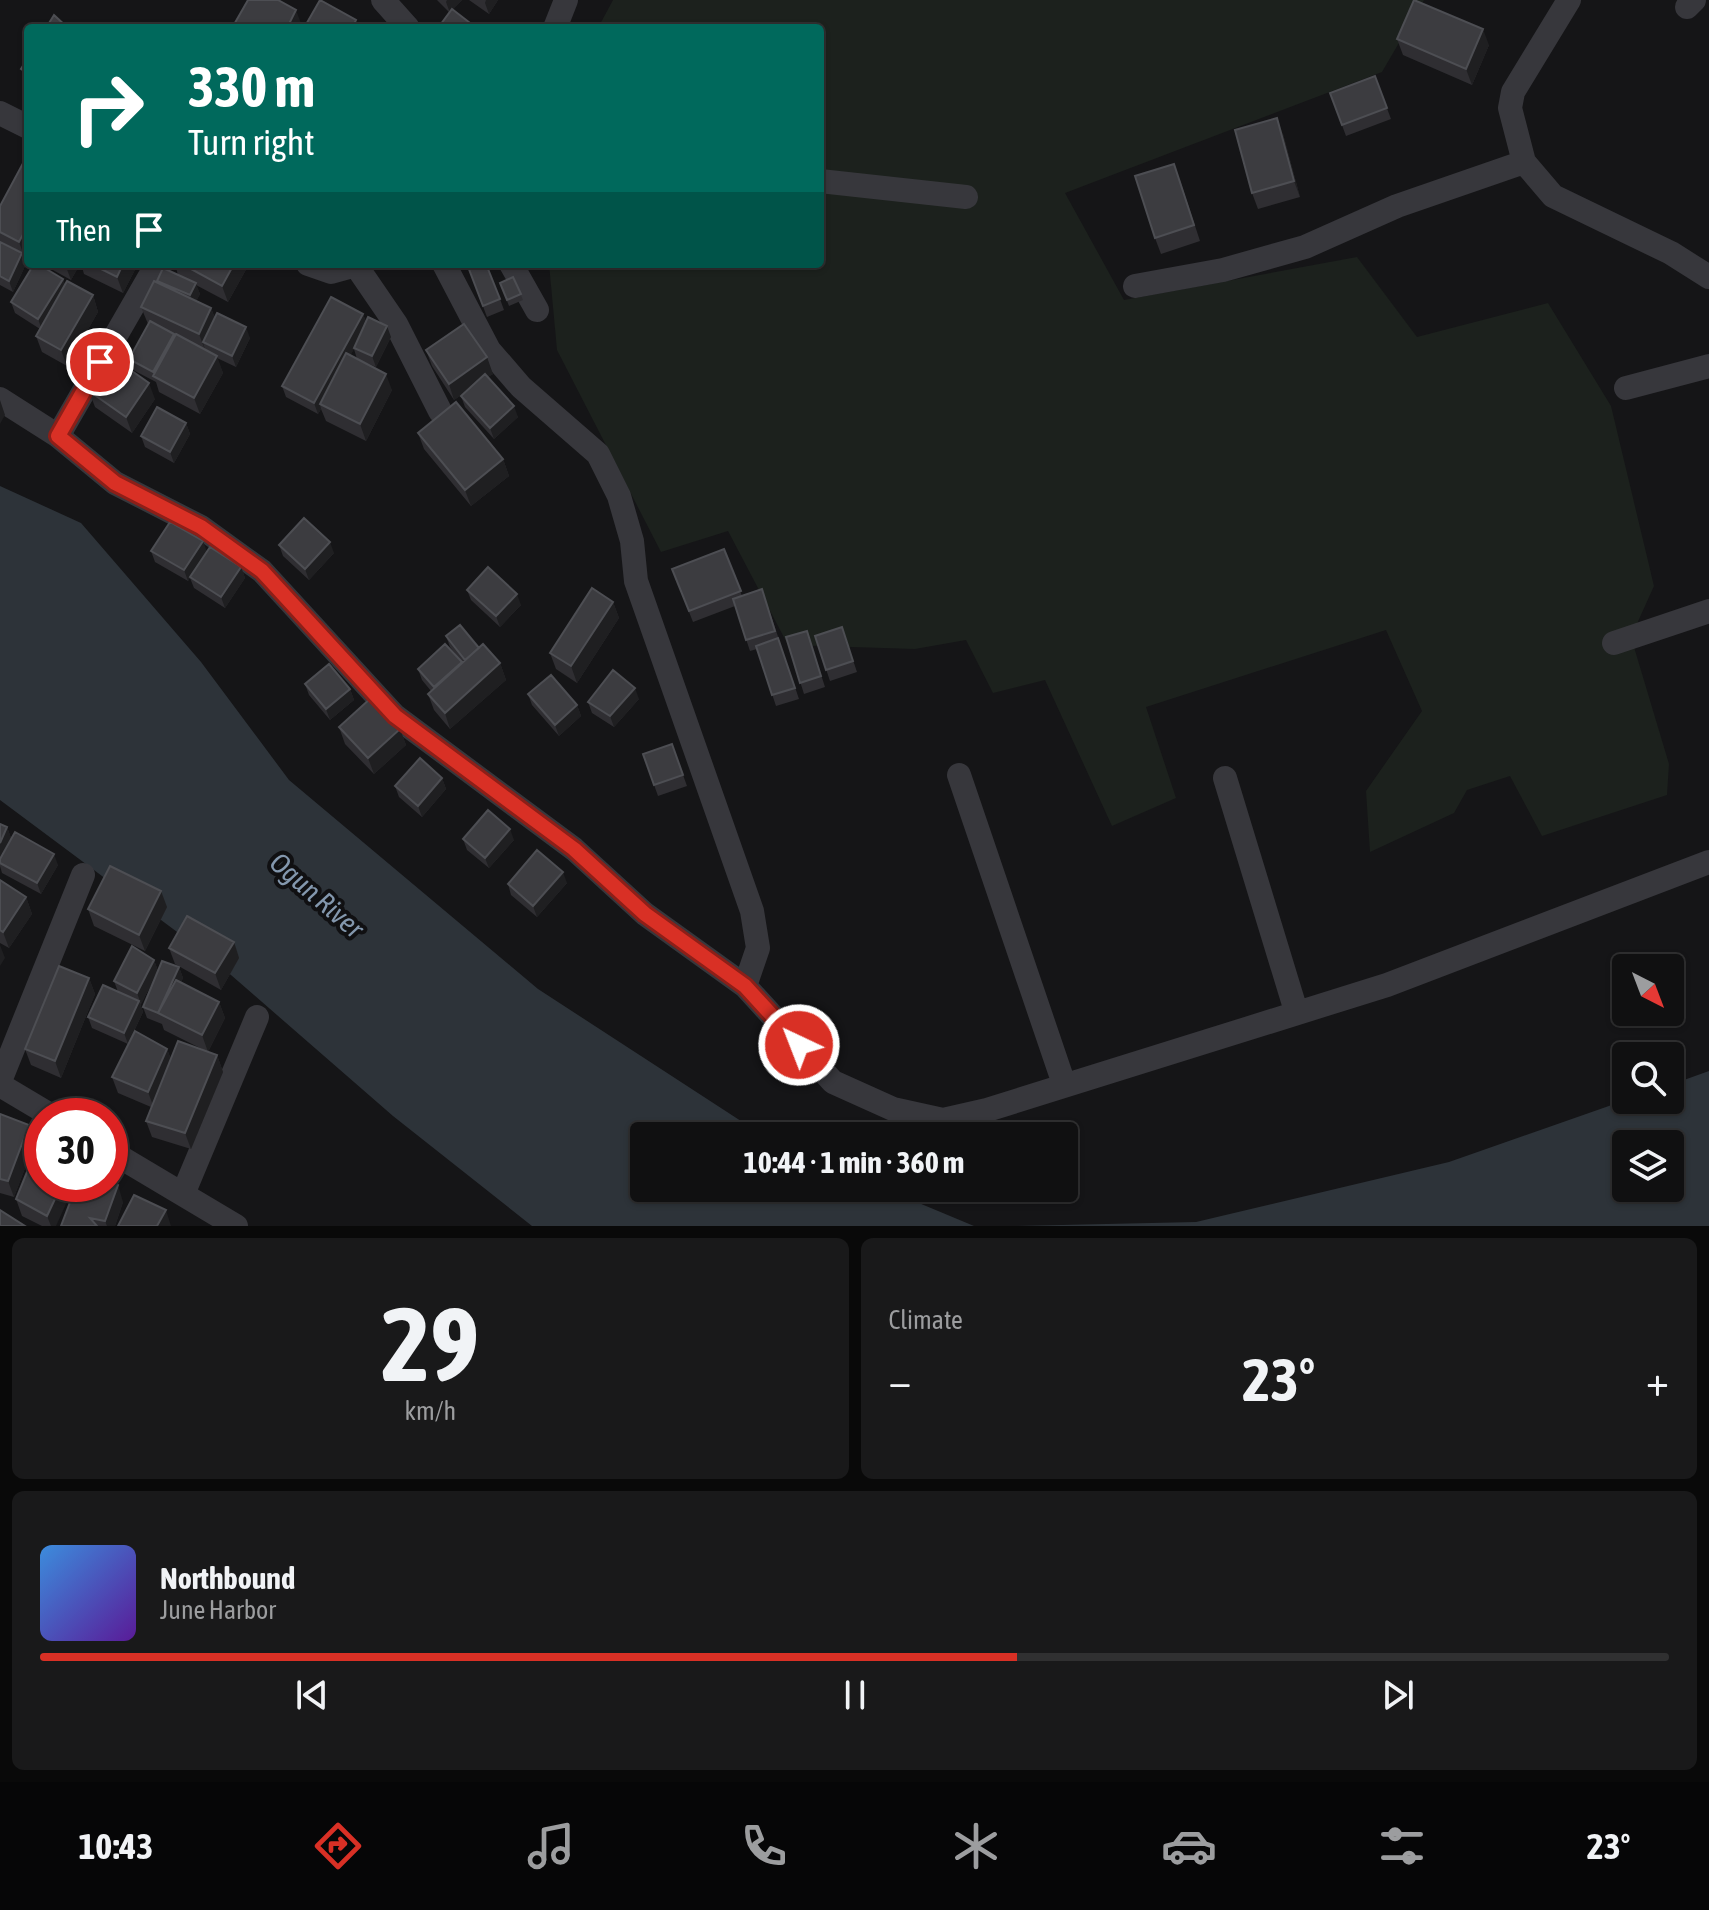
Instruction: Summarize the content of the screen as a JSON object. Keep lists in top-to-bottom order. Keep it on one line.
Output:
{"water":["Ogun River"],"north":"bottom right","page":{"turn":["330 m","Turn right"],"then":"Then","limit":"30","trip":"10:44 · 1 min · 360 m","tile":[["29","km/h"],"Climate"],"heat":["−","23°","+"],"song":["Northbound","June Harbor"],"tabs":["10:43","23°"]}}
